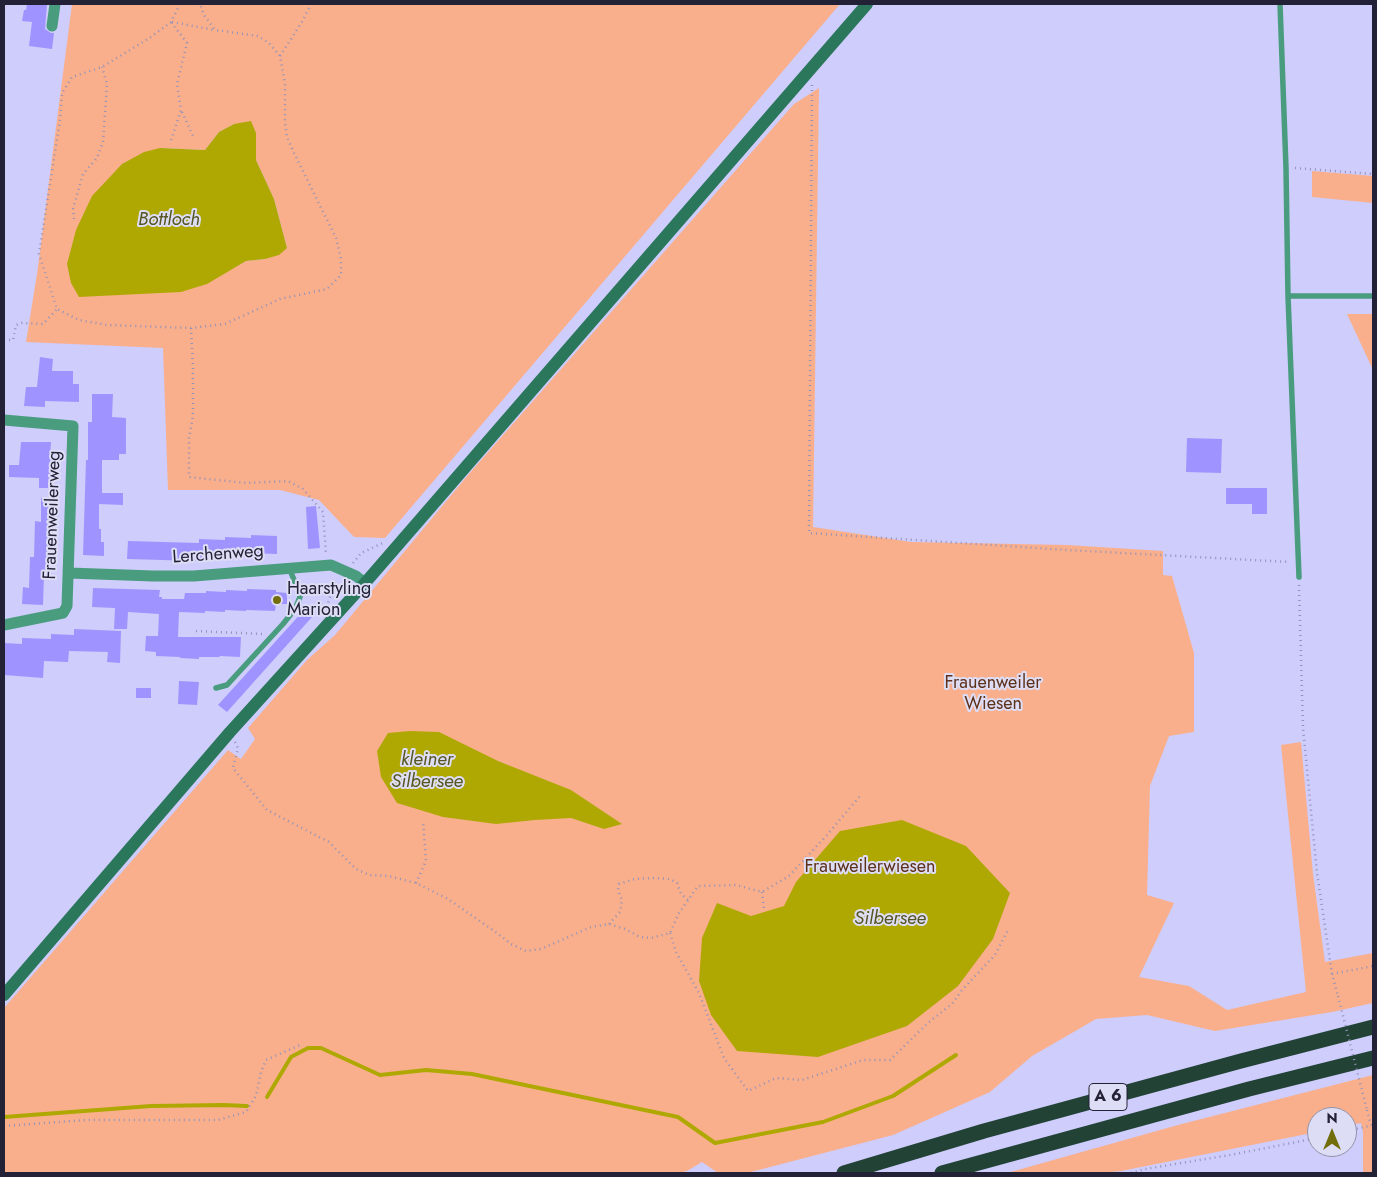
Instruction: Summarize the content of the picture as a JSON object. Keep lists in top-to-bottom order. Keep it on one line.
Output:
{"streets":{"highway":["A 6"],"street":["Frauenweilerweg","Lerchenweg"]},"crossings":[["Frauenweilerweg","Lerchenweg"]],"water":["Bottloch","kleiner Silbersee","Silbersee"],"parks":["Frauenweiler Wiesen","Frauweilerwiesen"],"places":["Haarstyling Marion"],"north":"top"}
